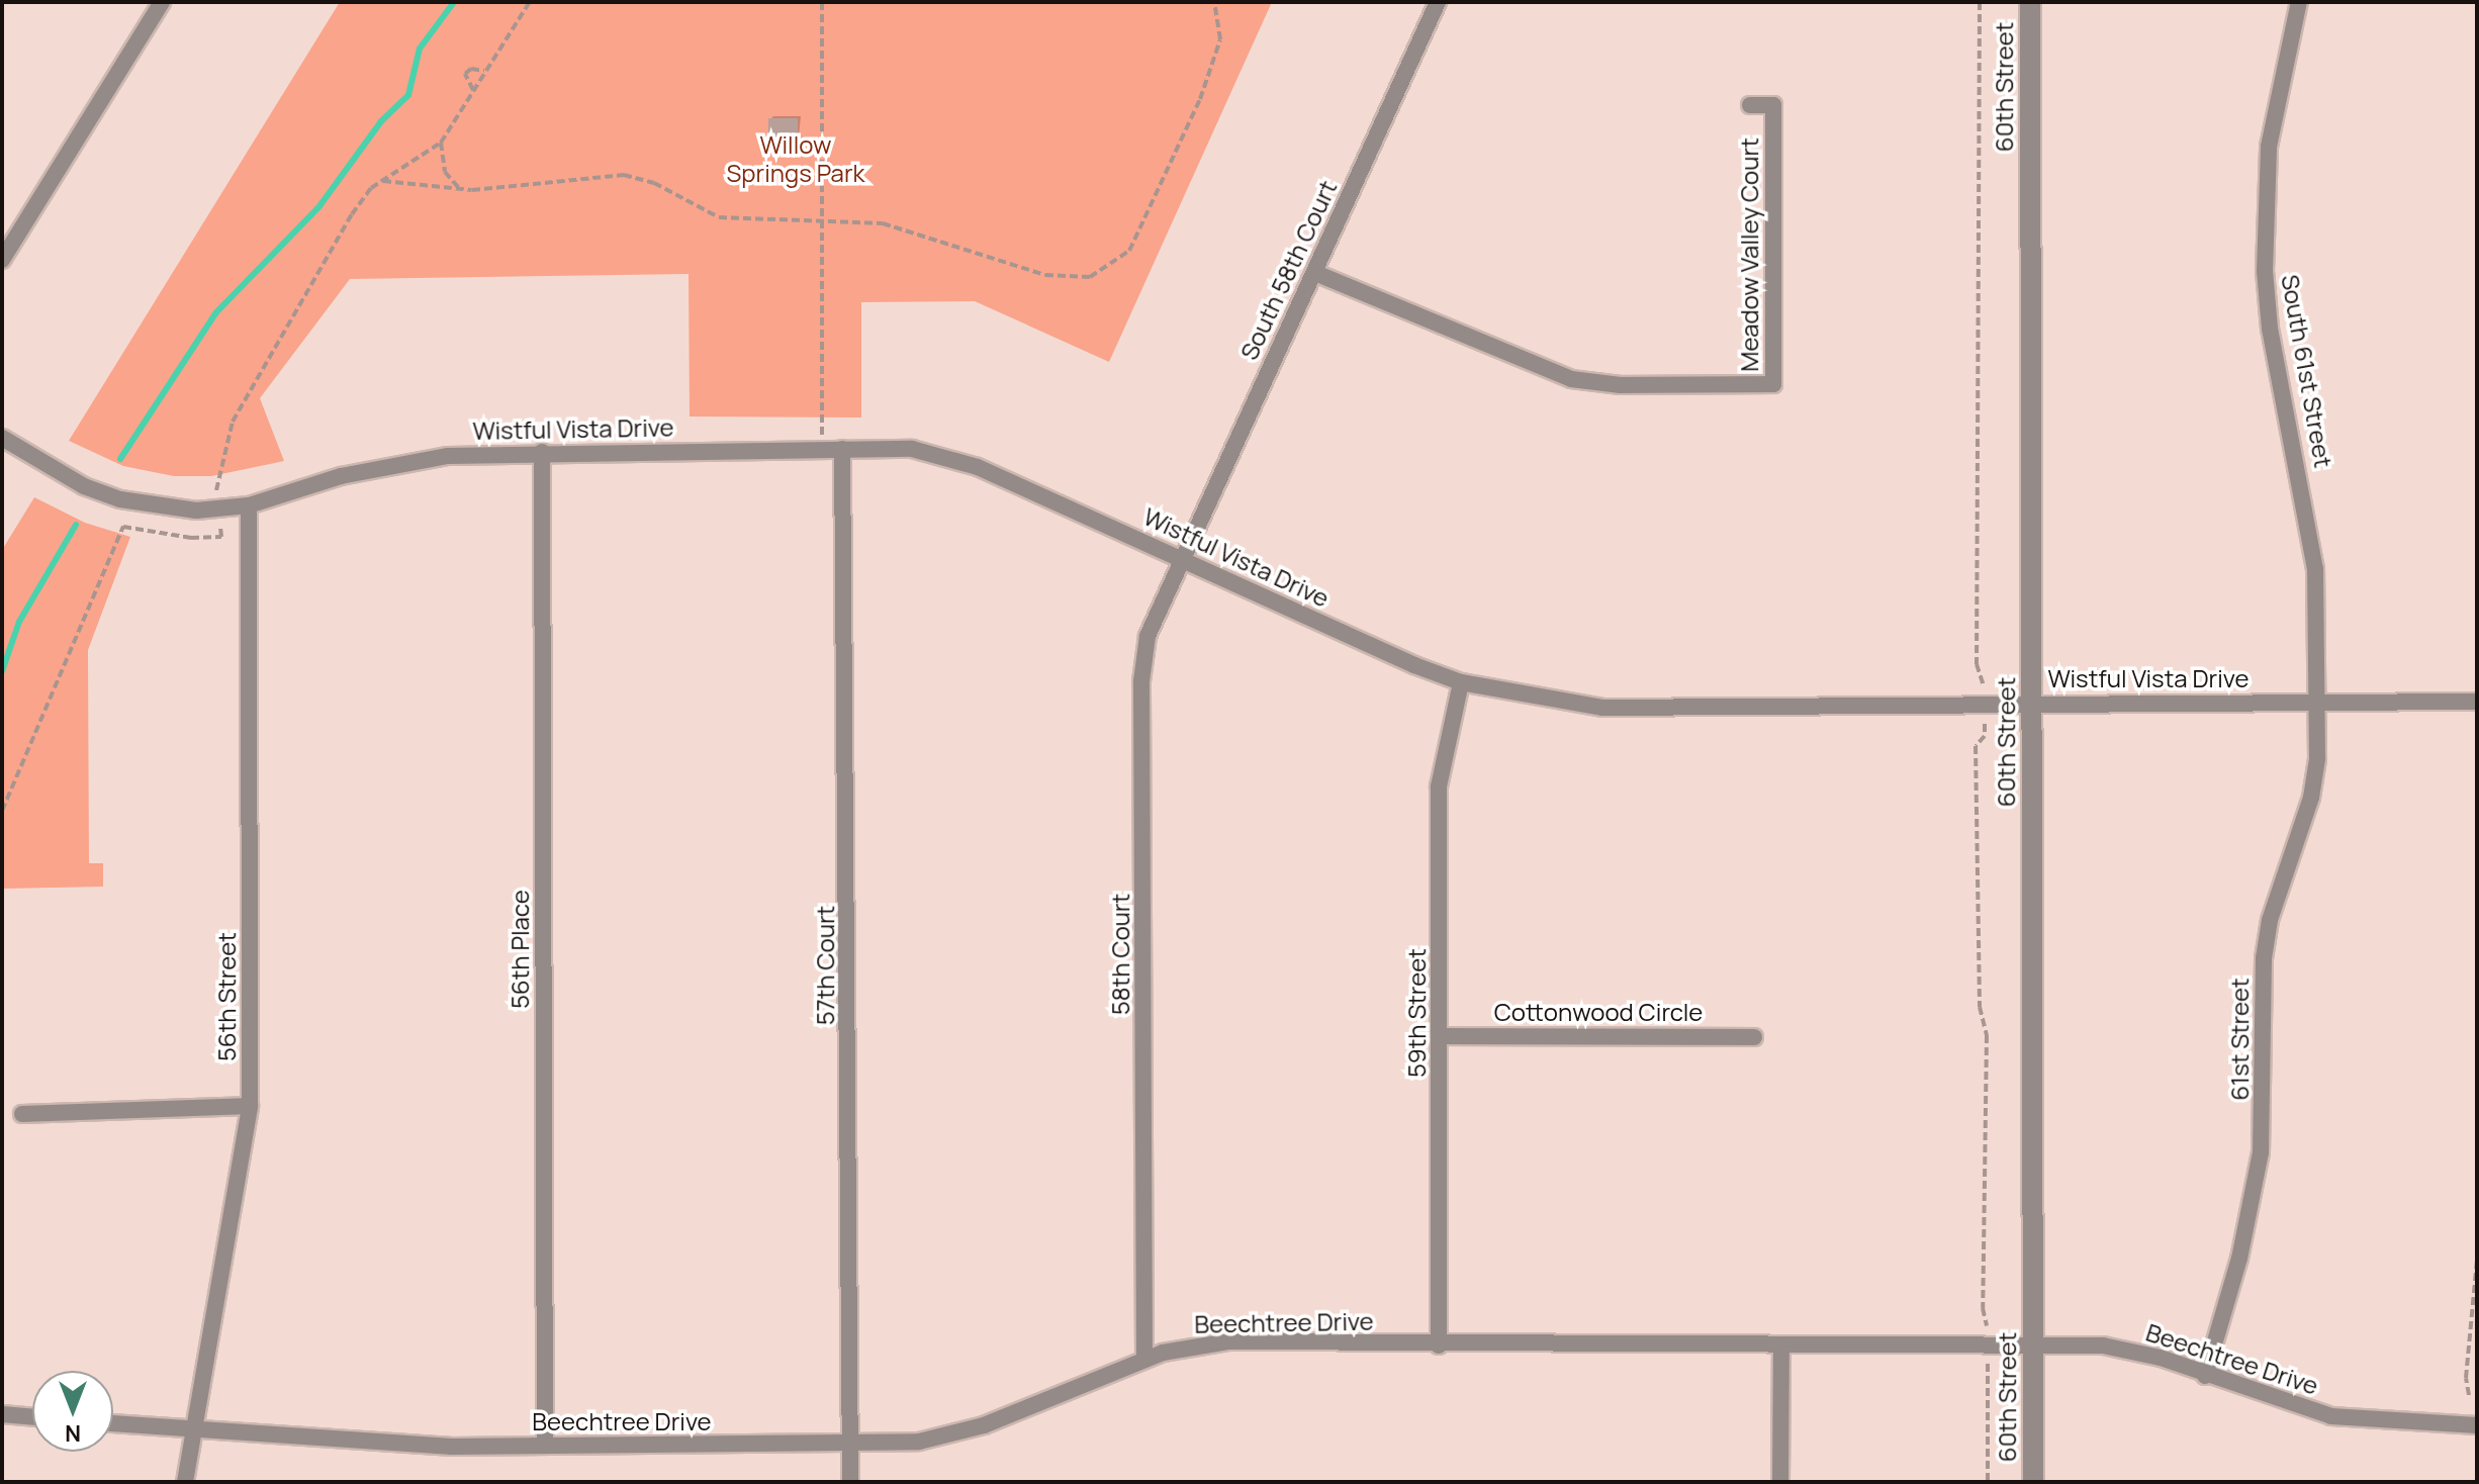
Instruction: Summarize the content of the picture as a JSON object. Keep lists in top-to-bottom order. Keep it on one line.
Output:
{"streets":{"street":["60th Street","Meadow Valley Court","South 58th Court","South 61st Street","Wistful Vista Drive","56th Place","58th Court","57th Court","56th Street","Cottonwood Circle","59th Street","61st Street","Beechtree Drive"]},"crossings":[["60th Street","Wistful Vista Drive"],["60th Street","Beechtree Drive"],["Meadow Valley Court","South 58th Court"],["South 58th Court","Wistful Vista Drive"],["South 58th Court","58th Court"],["South 61st Street","Wistful Vista Drive"],["South 61st Street","61st Street"],["Wistful Vista Drive","56th Place"],["Wistful Vista Drive","58th Court"],["Wistful Vista Drive","57th Court"],["Wistful Vista Drive","56th Street"],["Wistful Vista Drive","59th Street"],["Wistful Vista Drive","61st Street"],["56th Place","Beechtree Drive"],["58th Court","Beechtree Drive"],["57th Court","Beechtree Drive"],["56th Street","Beechtree Drive"],["Cottonwood Circle","59th Street"],["59th Street","Beechtree Drive"],["61st Street","Beechtree Drive"]],"parks":["Willow Springs Park"],"north":"bottom"}
